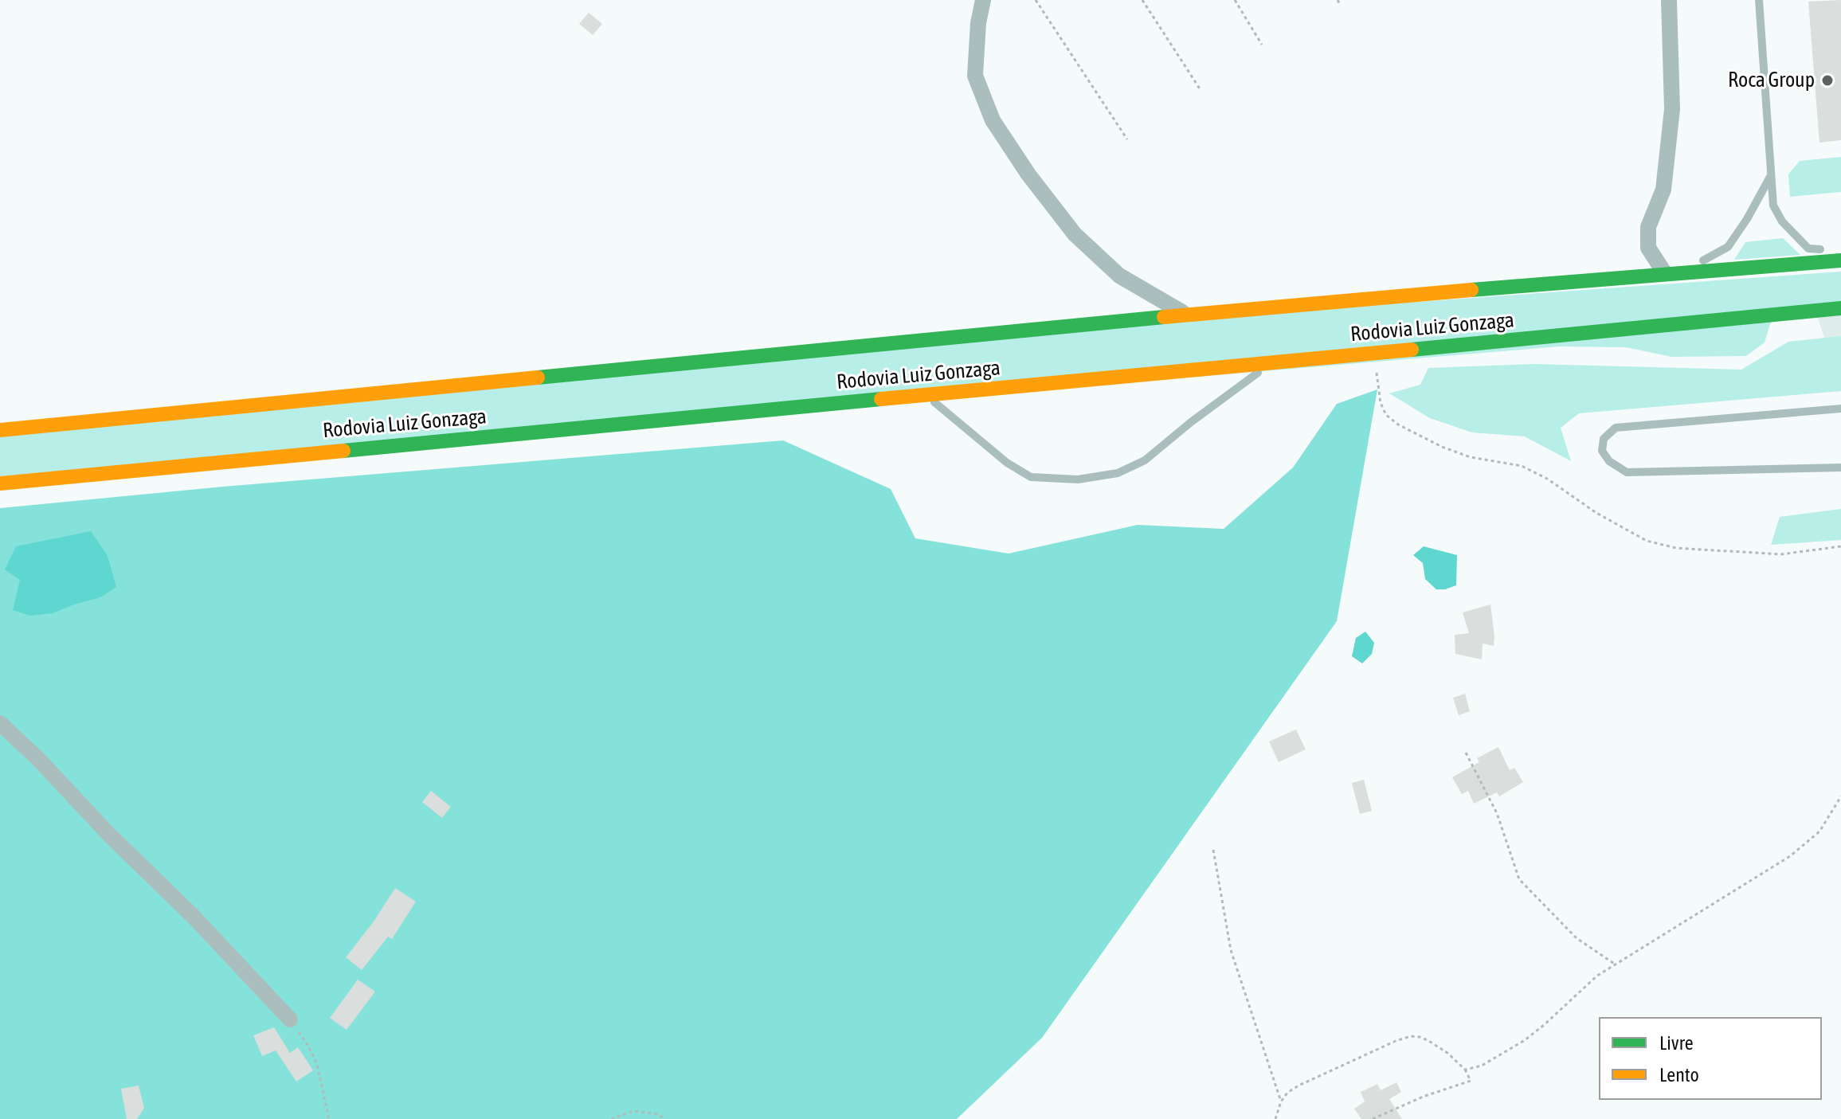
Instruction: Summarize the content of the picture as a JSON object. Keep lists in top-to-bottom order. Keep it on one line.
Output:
{"streets":{"highway":["Rodovia Luiz Gonzaga"]},"places":["Roca Group"],"legend":["Livre","Lento"]}
